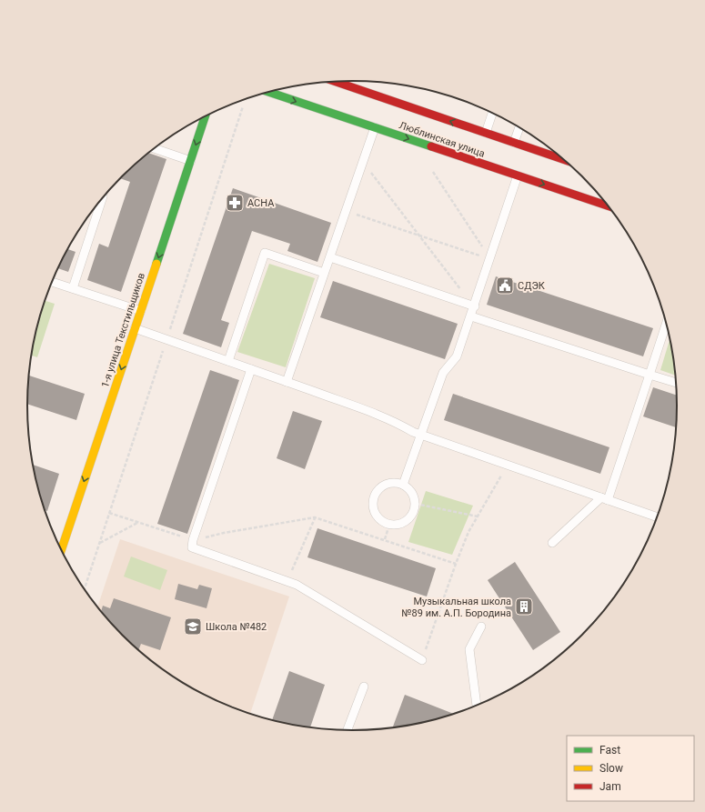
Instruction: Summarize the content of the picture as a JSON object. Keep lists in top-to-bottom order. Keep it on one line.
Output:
{"streets":{"main road":["Люблинская улица","1-я улица Текстильщиков"]},"one_way":["1-я улица Текстильщиков"],"places":{"pharmacy":["АСНА"],"public building":["СДЭК"],"building":["Музыкальная школа №89 им. А.П. Бородина"],"school or university":["Школа №482"]},"legend":["Fast","Slow","Jam"]}
